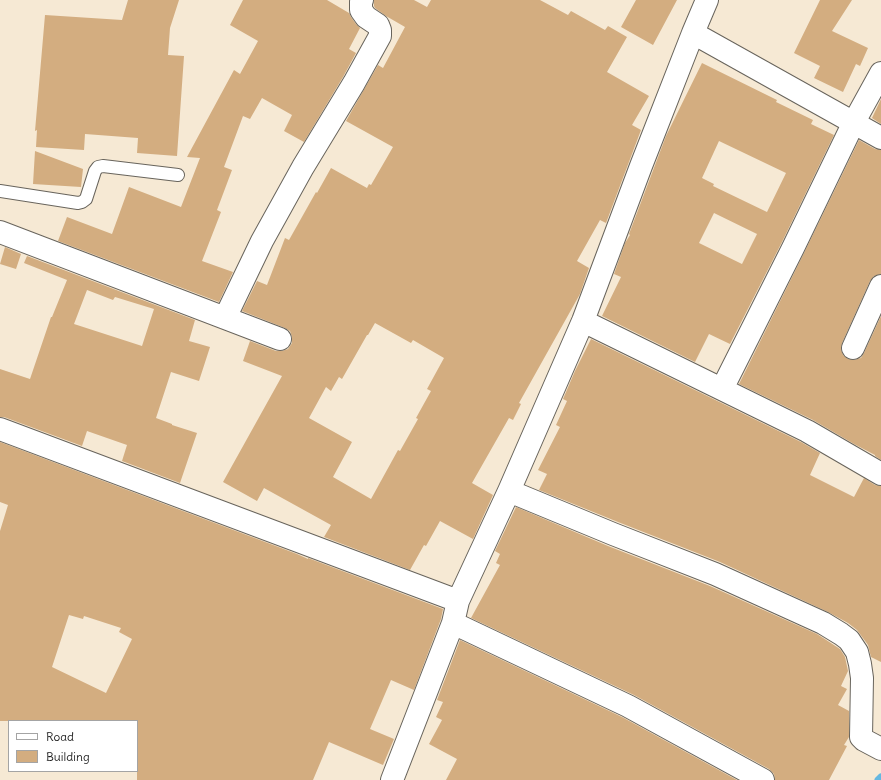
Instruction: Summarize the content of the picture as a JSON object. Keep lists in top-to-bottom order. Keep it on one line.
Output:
{"legend":["Road","Building"]}
